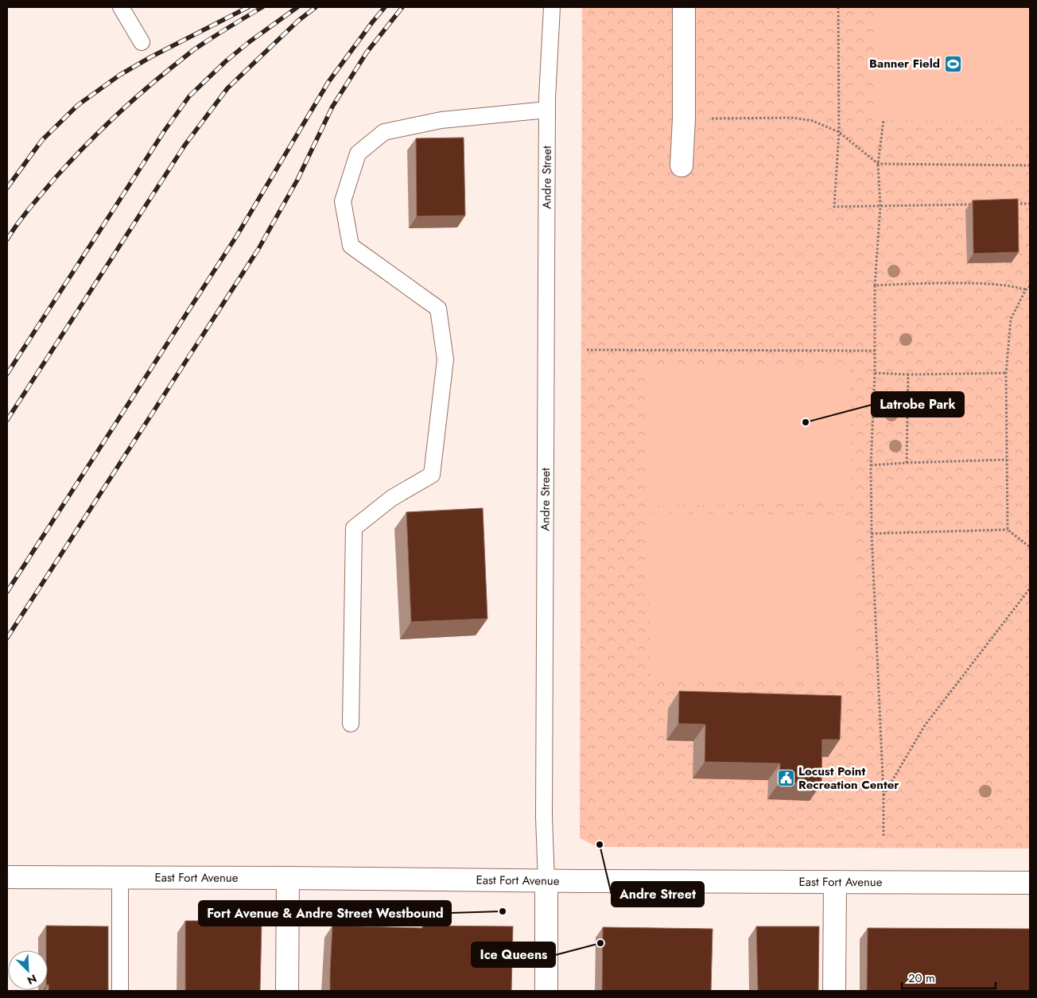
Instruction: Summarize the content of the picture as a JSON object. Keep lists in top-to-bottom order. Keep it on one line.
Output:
{"streets":{"street":["Andre Street","East Fort Avenue"]},"crossings":[["Andre Street","East Fort Avenue"]],"places":{"sports":["Banner Field"],"other":["Latrobe Park","Andre Street","Fort Avenue & Andre Street Westbound","Ice Queens"],"public building":["Locust Point Recreation Center"]},"scale_bar":"20 m","north":"bottom right"}
